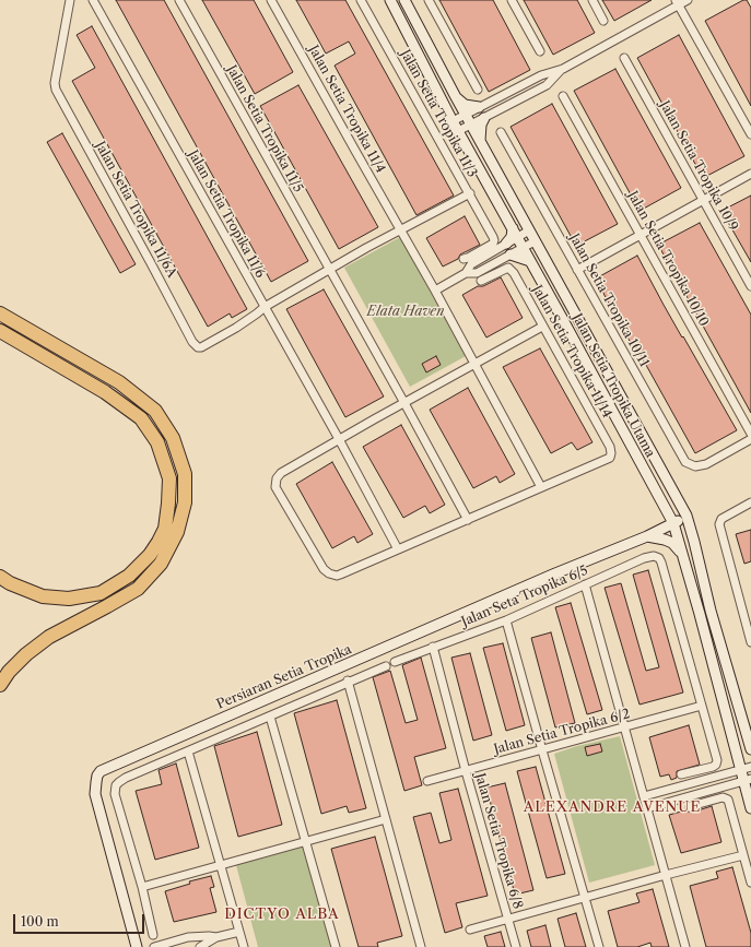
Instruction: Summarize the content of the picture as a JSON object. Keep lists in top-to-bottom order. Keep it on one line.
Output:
{"streets":{"main road":["Jalan Setia Tropika Utama","Persiaran Setia Tropika"],"street":["Jalan Setia Tropika 11/4","Jalan Setia Tropika 11/3","Jalan Setia Tropika 11/5","Jalan Setia Tropika 10/9","Jalan Setia Tropika 11/6A","Jalan Setia Tropika 11/6","Jalan Setia Tropika 10/10","Jalan Setia Tropika 10/11","Jalan Setia Tropika 11/14","Jalan Seta Tropika 6/5","Jalan Setia Tropika 6/2","Jalan Setia Tropika 6/8"]},"crossings":[["Jalan Setia Tropika 11/4","Jalan Setia Tropika 11/14"],["Jalan Setia Tropika 11/6A","Jalan Setia Tropika 11/6"],["Jalan Seta Tropika 6/5","Jalan Setia Tropika 6/2"],["Jalan Seta Tropika 6/5","Jalan Setia Tropika 6/8"],["Jalan Setia Tropika 6/2","Jalan Setia Tropika 6/8"]],"districts":["ALEXANDRE AVENUE","DICTYO ALBA"],"parks":["Elata Haven"],"scale_bar":"100 m"}
